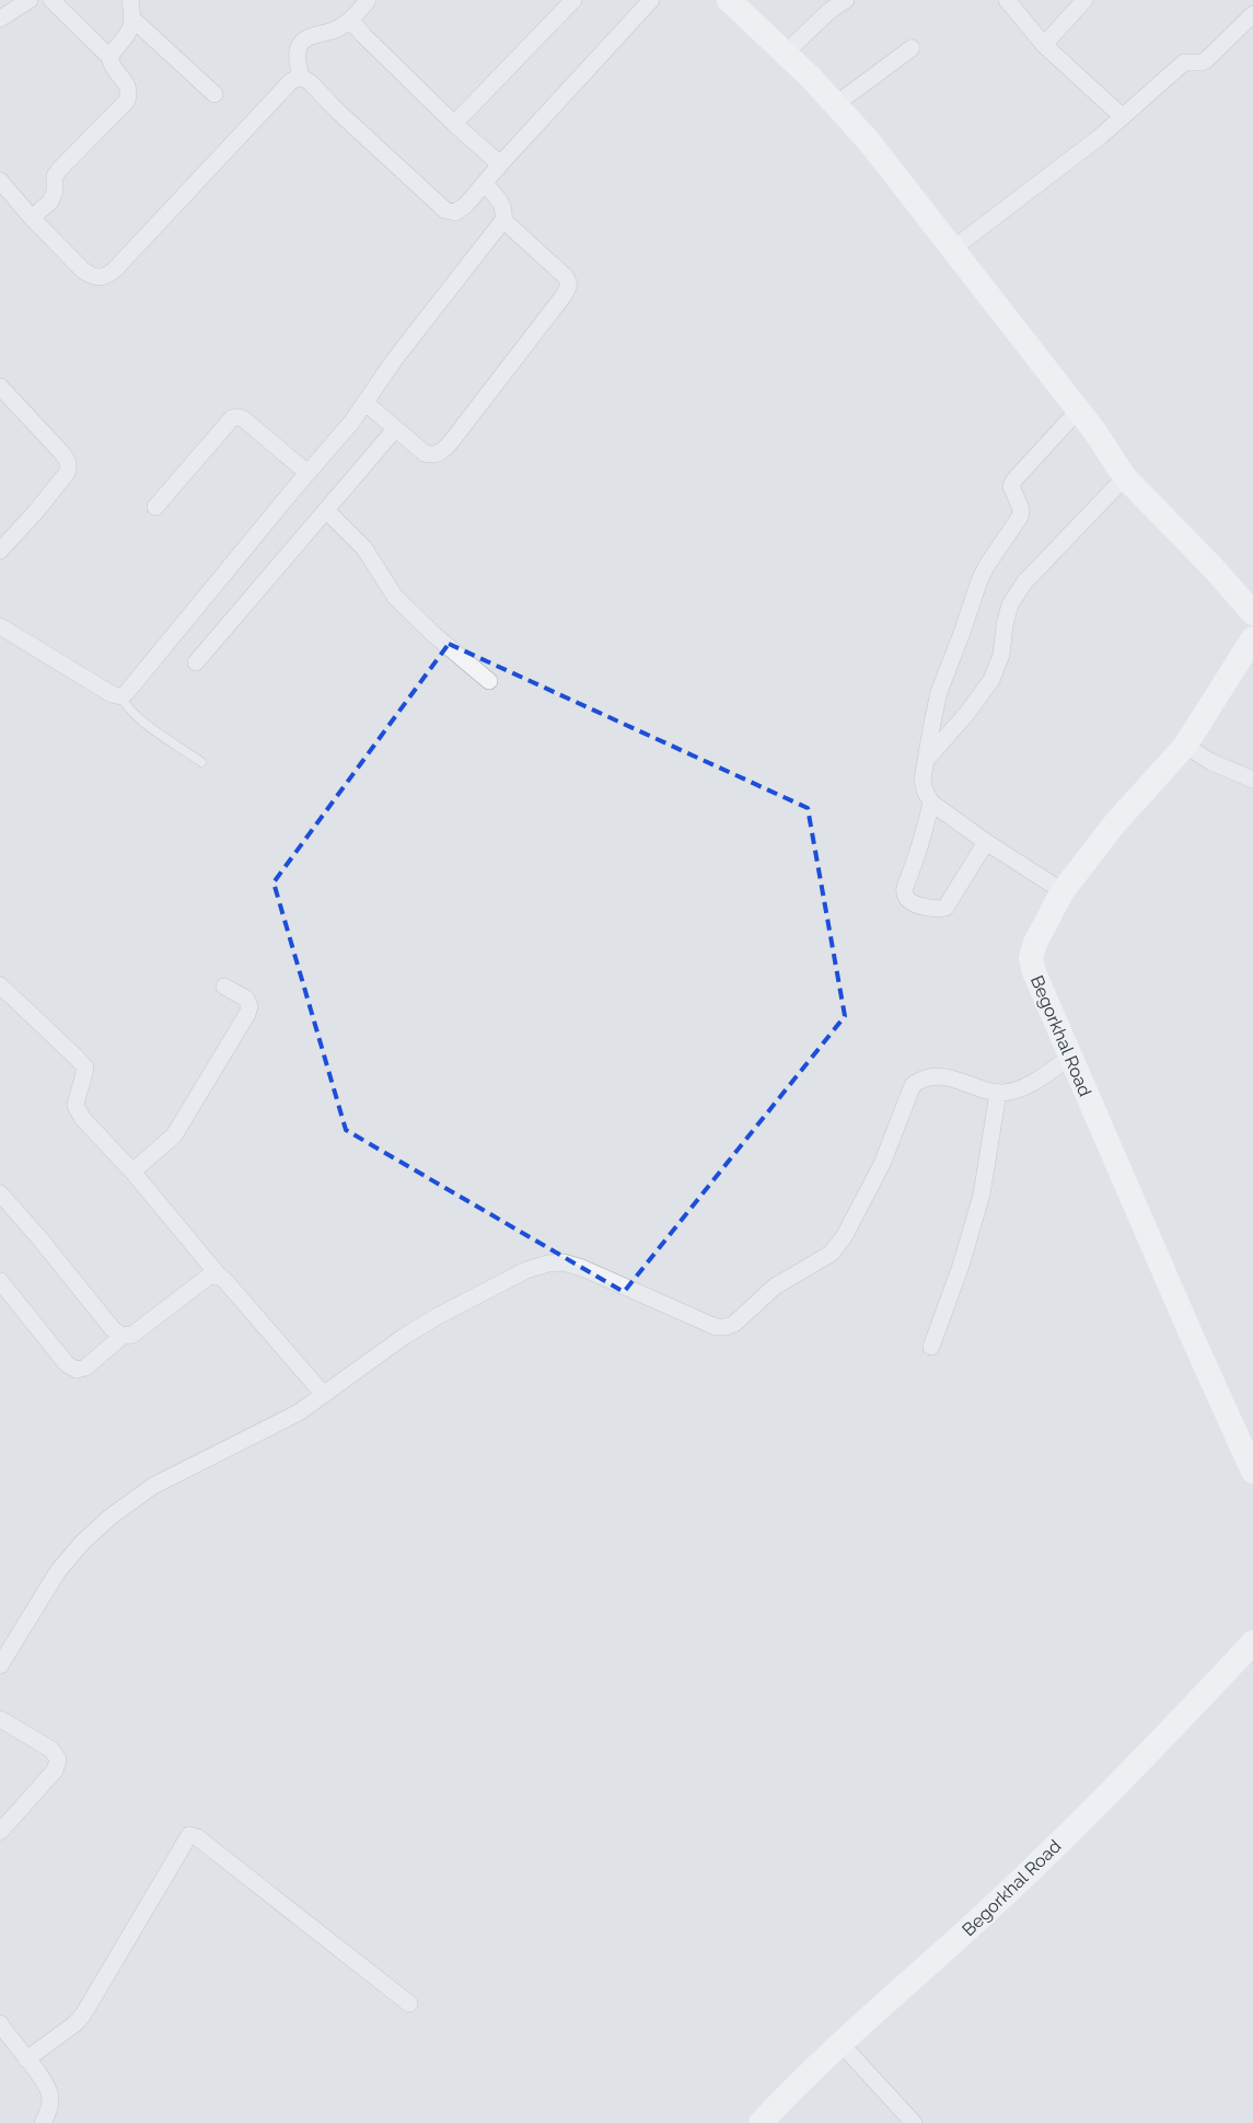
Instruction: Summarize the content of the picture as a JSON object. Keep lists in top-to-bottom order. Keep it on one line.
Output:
{"streets":{"street":["Begorkhal Road"]}}
